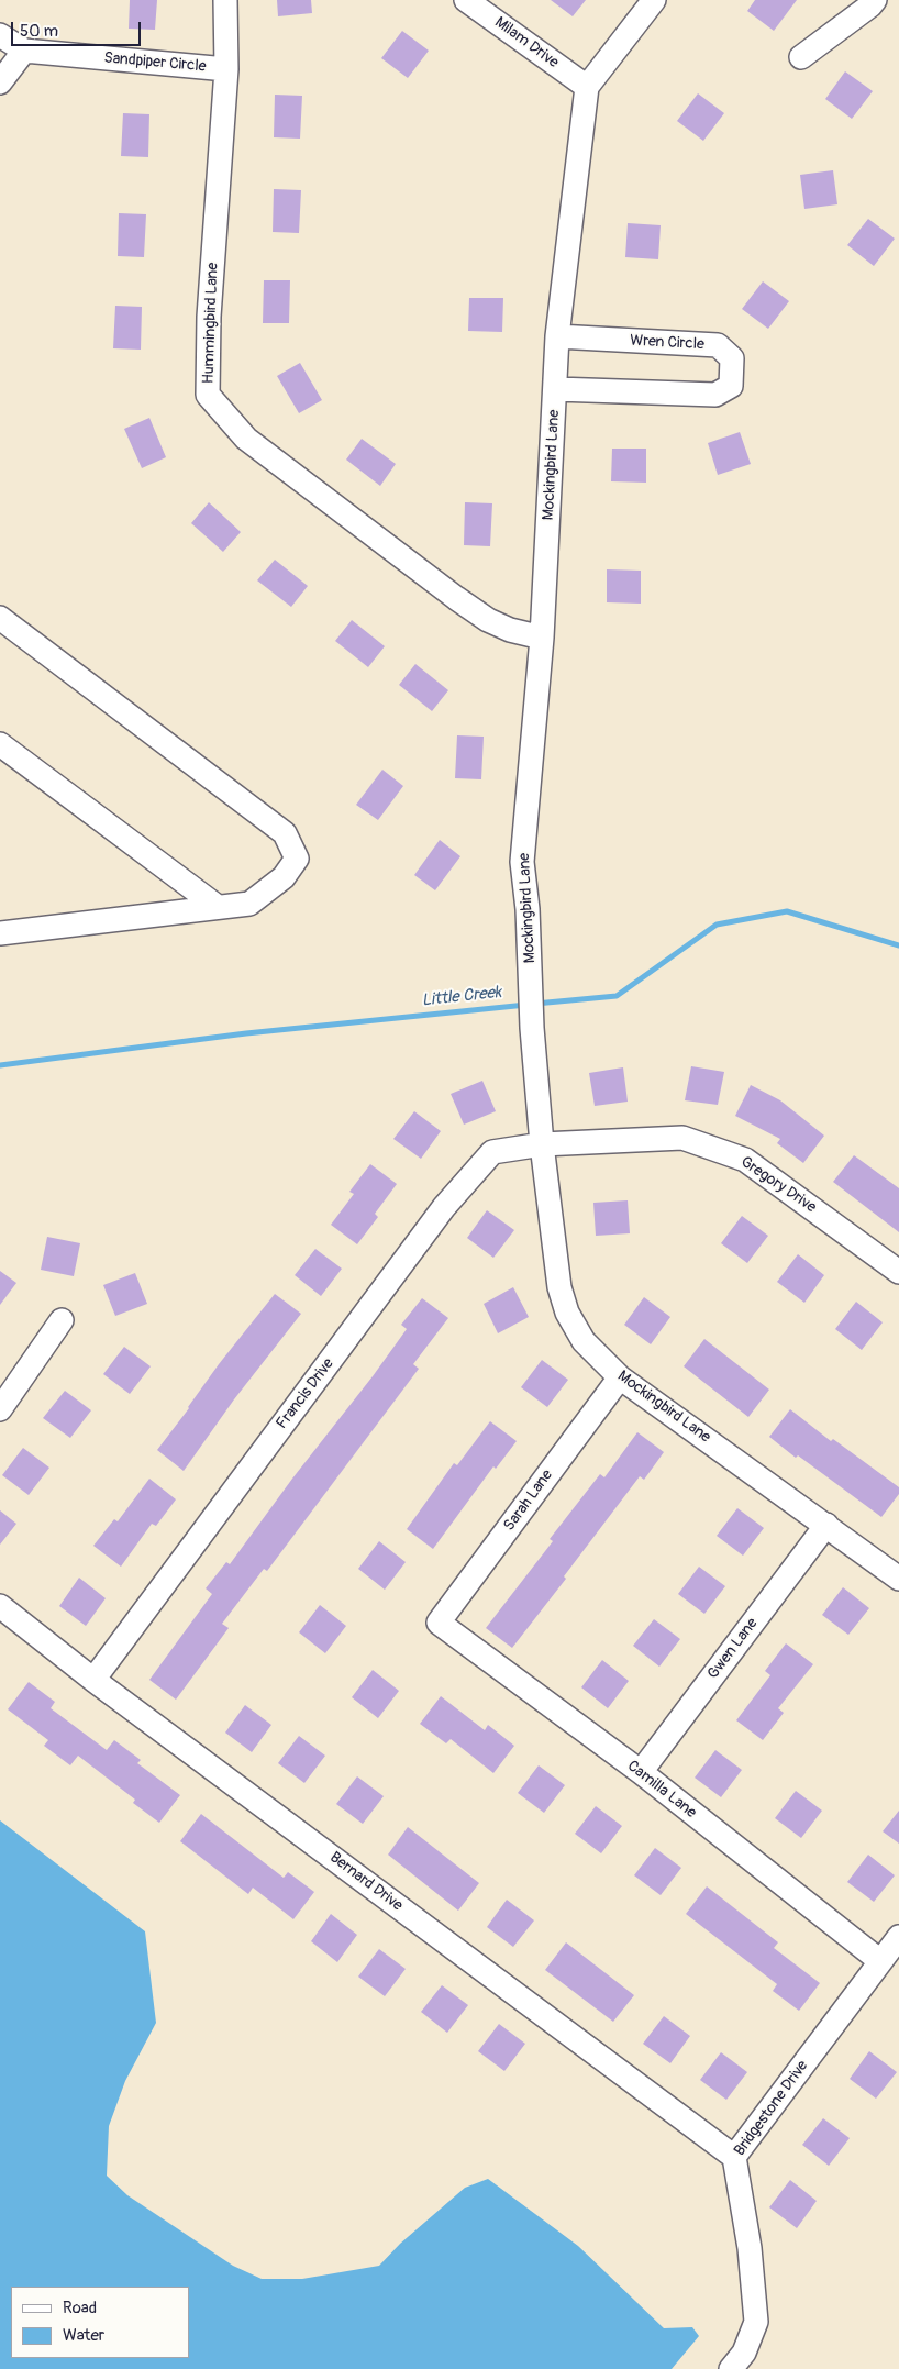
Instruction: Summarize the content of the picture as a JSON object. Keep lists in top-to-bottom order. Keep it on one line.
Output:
{"streets":{"street":["Milam Drive","Sandpiper Circle","Hummingbird Lane","Wren Circle","Mockingbird Lane","Gregory Drive","Francis Drive","Sarah Lane","Gwen Lane","Camilla Lane","Bernard Drive","Bridgestone Drive"]},"crossings":[["Milam Drive","Mockingbird Lane"],["Sandpiper Circle","Hummingbird Lane"],["Hummingbird Lane","Mockingbird Lane"],["Wren Circle","Mockingbird Lane"],["Mockingbird Lane","Gregory Drive"],["Mockingbird Lane","Francis Drive"],["Mockingbird Lane","Sarah Lane"],["Mockingbird Lane","Gwen Lane"],["Gregory Drive","Francis Drive"],["Francis Drive","Bernard Drive"],["Sarah Lane","Camilla Lane"],["Gwen Lane","Camilla Lane"],["Camilla Lane","Bridgestone Drive"],["Bernard Drive","Bridgestone Drive"]],"water":["Little Creek"],"legend":["Road","Water"],"scale_bar":"50 m"}
